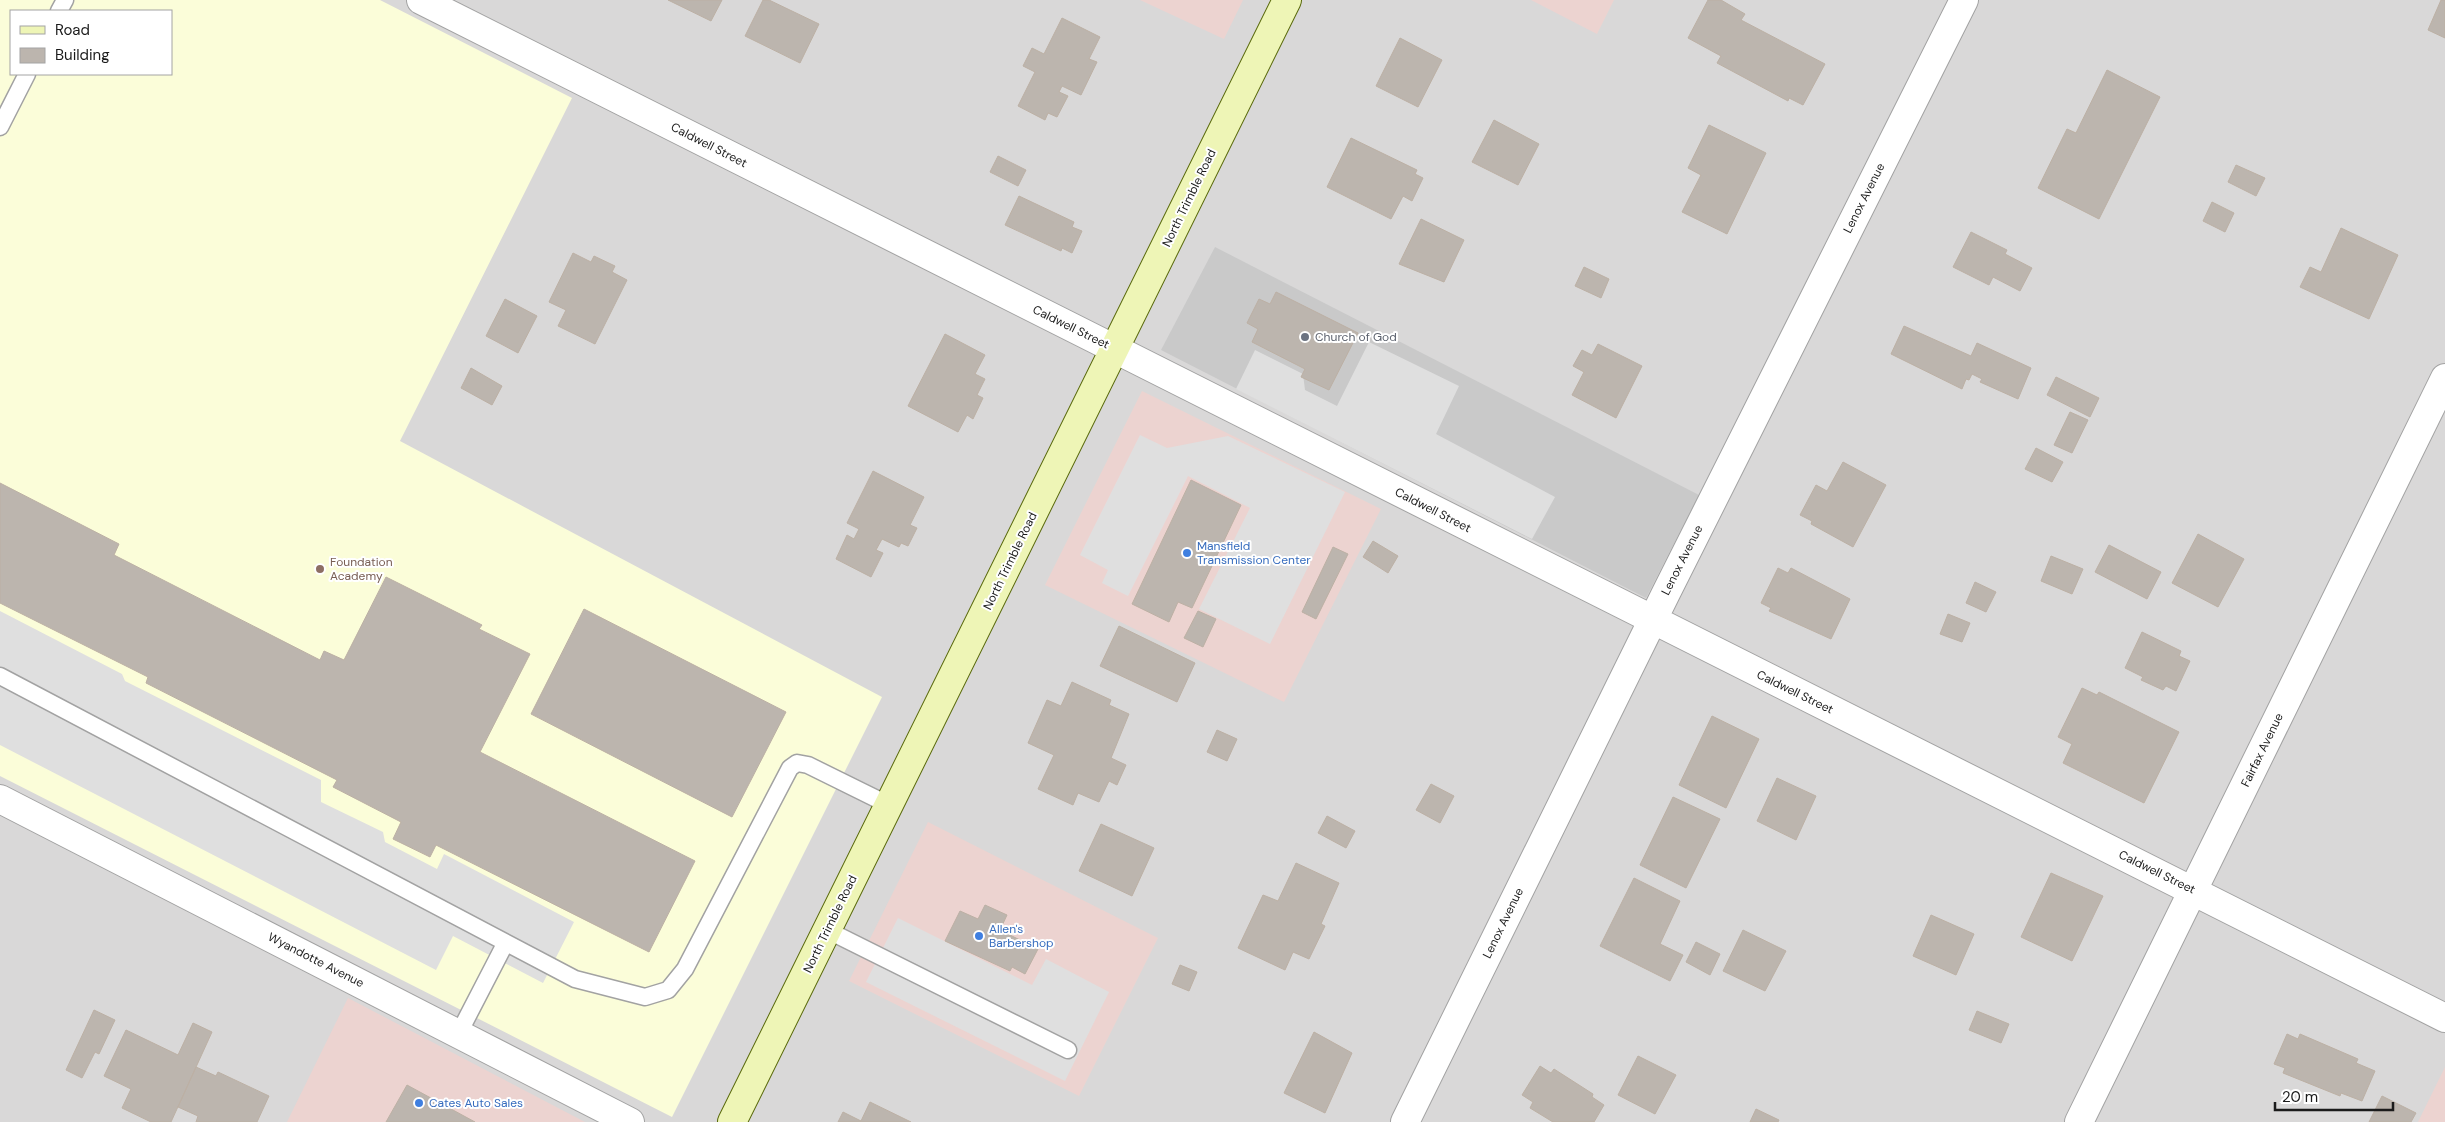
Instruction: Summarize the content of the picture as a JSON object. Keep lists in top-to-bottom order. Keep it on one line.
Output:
{"streets":{"main road":["North Trimble Road"],"street":["Caldwell Street","Lenox Avenue","Fairfax Avenue","Wyandotte Avenue"]},"crossings":[["Caldwell Street","North Trimble Road"],["Caldwell Street","Lenox Avenue"],["Caldwell Street","Fairfax Avenue"]],"places":["Church of God","Mansfield Transmission Center","Foundation Academy","Allen's Barbershop","Cates Auto Sales"],"legend":["Road","Building"],"scale_bar":"20 m"}
